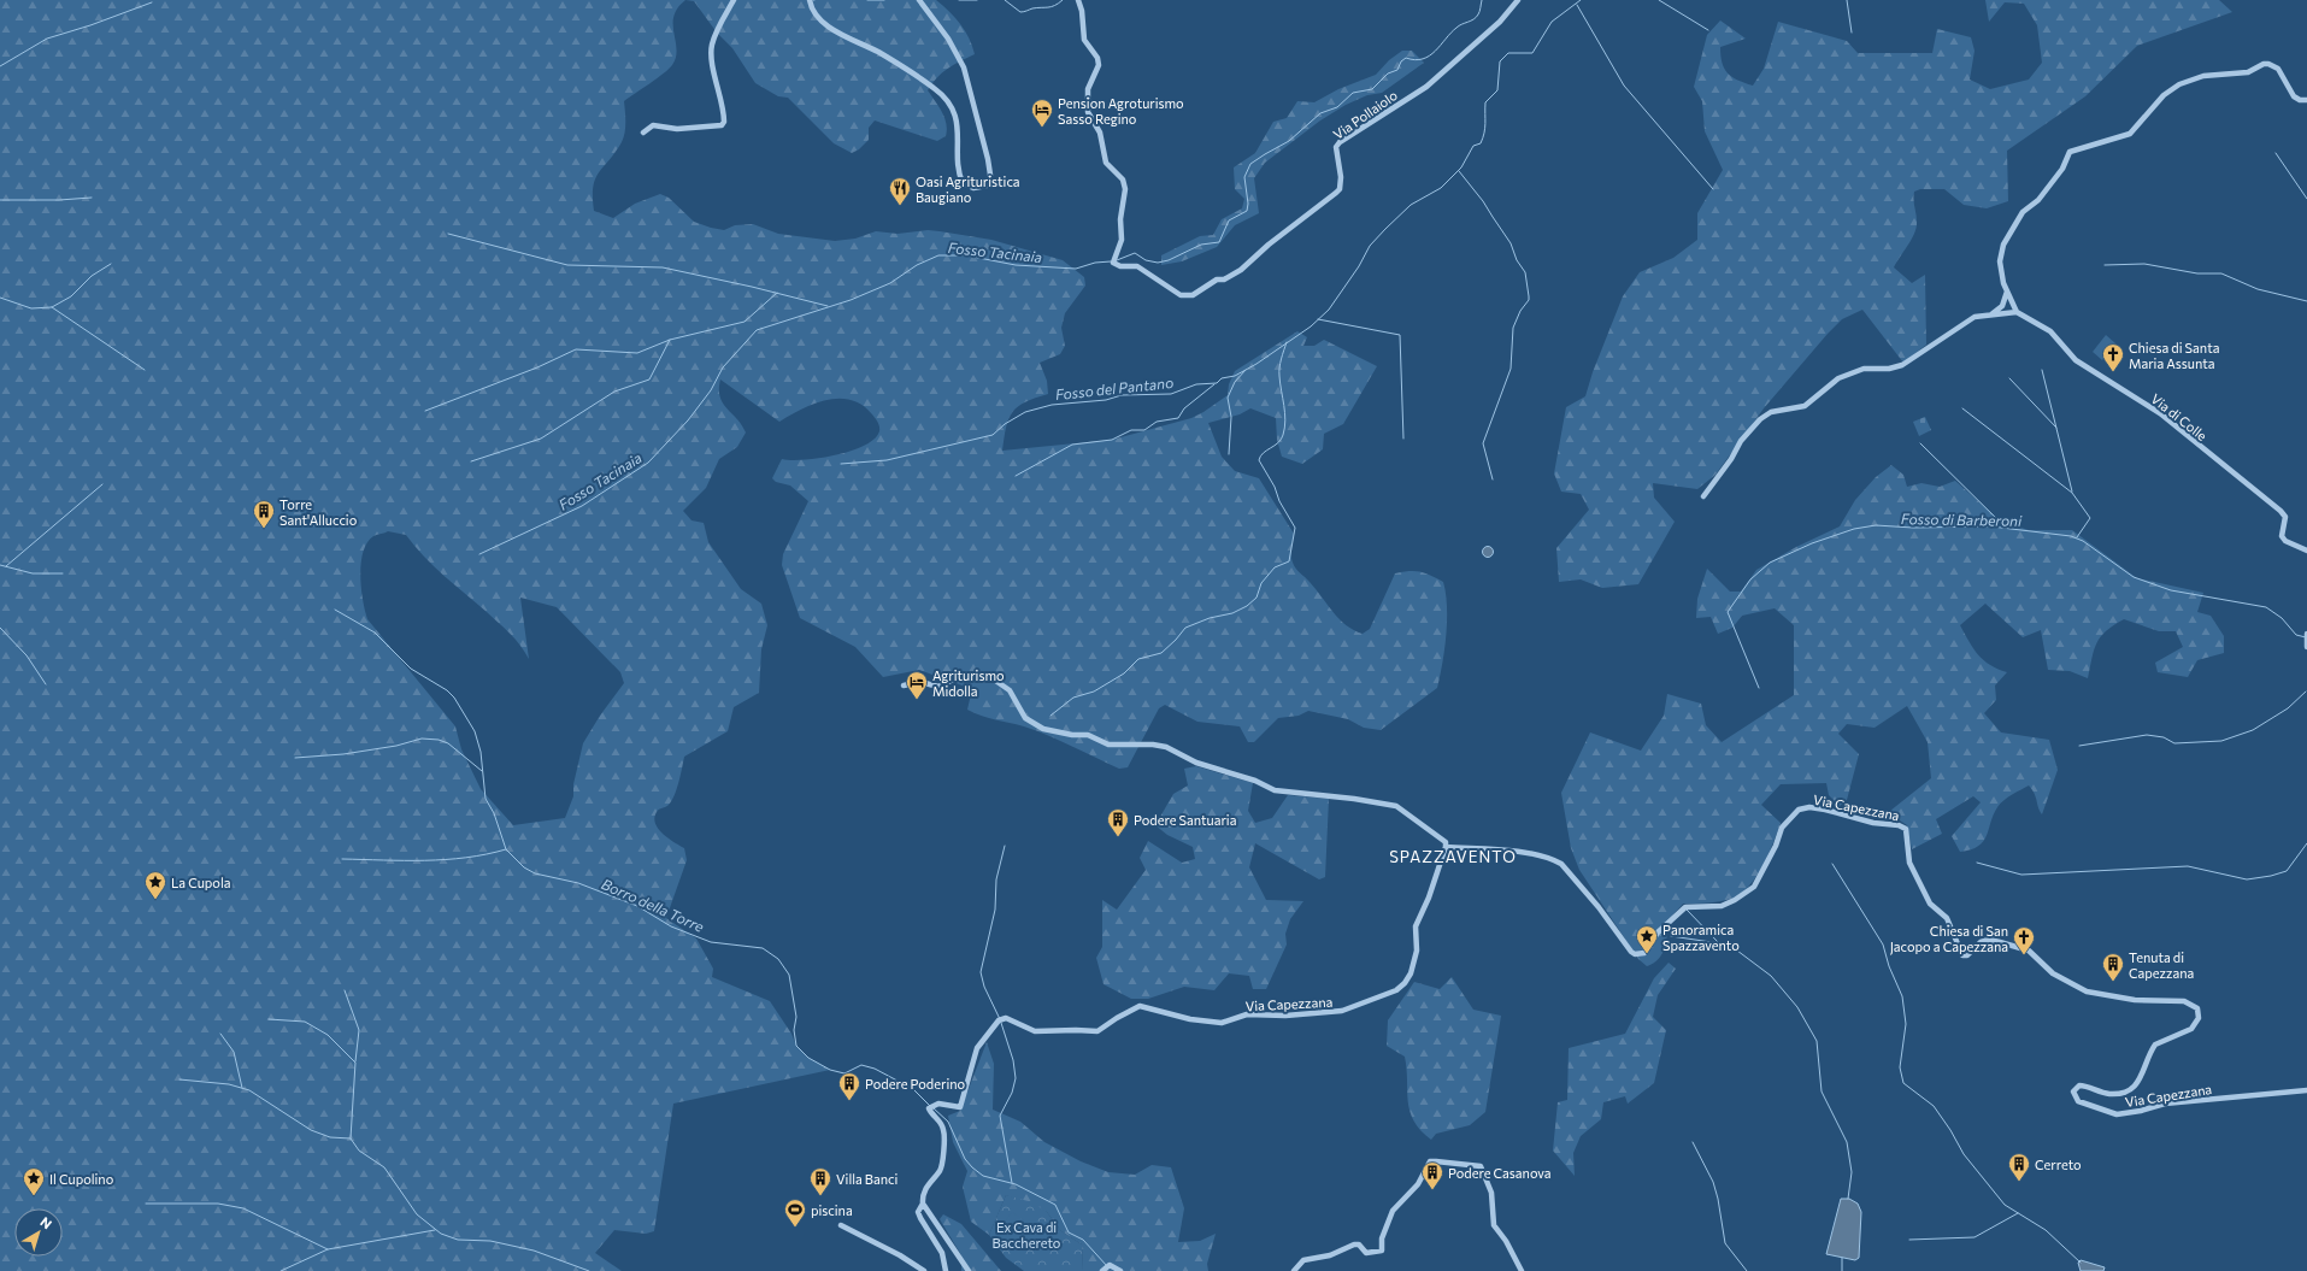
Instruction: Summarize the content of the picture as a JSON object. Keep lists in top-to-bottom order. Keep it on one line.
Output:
{"streets":{"street":["Via Pollaiolo","Via di Colle","Via Capezzana"]},"districts":["SPAZZAVENTO"],"water":["Fosso Tacinaia","Fosso del Pantano","Fosso di Barberoni","Borro della Torre"],"parks":["Ex Cava di Bacchereto"],"places":{"hotel":["Pension Agroturismo Sasso Regino","Agriturismo Midolla"],"restaurant":["Oasi Agrituristica Baugiano"],"church":["Chiesa di Santa Maria Assunta","Chiesa di San Jacopo a Capezzana"],"building":["Torre Sant'Alluccio","Podere Santuaria","Tenuta di Capezzana","Podere Poderino","Cerreto","Podere Casanova","Villa Banci"],"place":["La Cupola","Panoramica Spazzavento","Il Cupolino"],"sports":["piscina"]},"north":"top right"}
